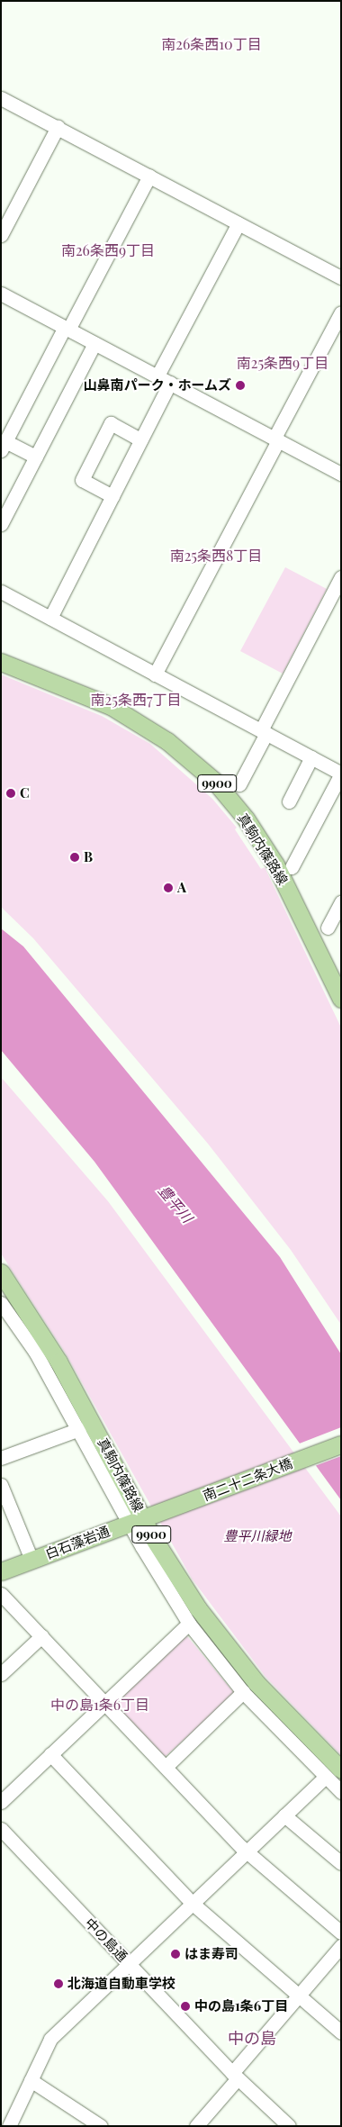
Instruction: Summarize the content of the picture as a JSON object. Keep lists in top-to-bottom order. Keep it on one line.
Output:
{"streets":{"main road":["9900","真駒内篠路線","南二十二条大橋","白石藻岩通"],"street":["中の島通"]},"crossings":[["真駒内篠路線","南二十二条大橋"],["真駒内篠路線","白石藻岩通"],["南二十二条大橋","白石藻岩通"]],"districts":["南26条西10丁目","南26条西9丁目","南25条西9丁目","南25条西8丁目","南25条西7丁目","中の島1条6丁目","中の島"],"water":["豊平川"],"parks":["豊平川緑地"],"places":["山鼻南パーク・ホームズ","C","B","A","はま寿司","北海道自動車学校","中の島1条6丁目"]}
